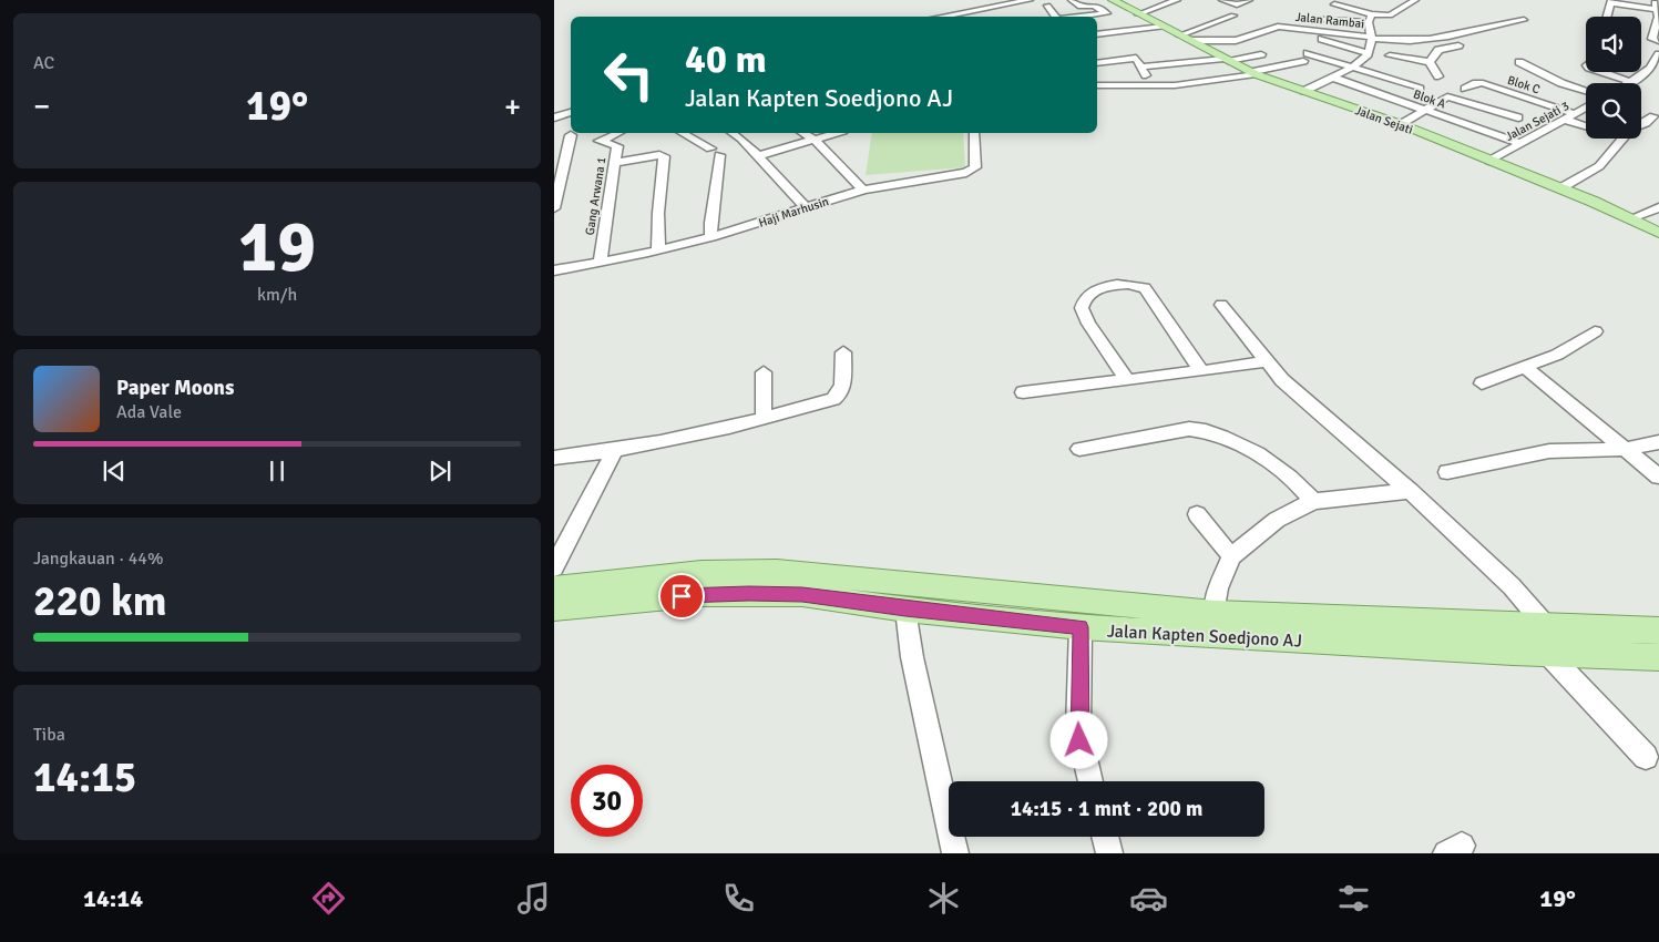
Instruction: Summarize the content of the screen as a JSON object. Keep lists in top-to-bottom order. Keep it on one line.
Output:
{"streets":{"main road":["Jalan Sejati","Jalan Kapten Soedjono AJ"],"street":["Jalan Rambai","Blok C","Blok A","Jalan Sejati 3","Gang Arwana 1","Haji Marhusin"]},"crossings":[["Jalan Rambai","Jalan Sejati"],["Blok C","Jalan Sejati 3"],["Blok A","Jalan Sejati 3"],["Jalan Sejati","Jalan Sejati 3"],["Gang Arwana 1","Haji Marhusin"]],"page":{"tile":["AC",["19","km/h"],["Jangkauan · 44%","220 km"],["Tiba","14:15"]],"turn":["40 m","Jalan Kapten Soedjono AJ"],"heat":["−","19°","+"],"song":["Paper Moons","Ada Vale"],"limit":"30","trip":"14:15 · 1 mnt · 200 m","tabs":["14:14","19°"]}}
